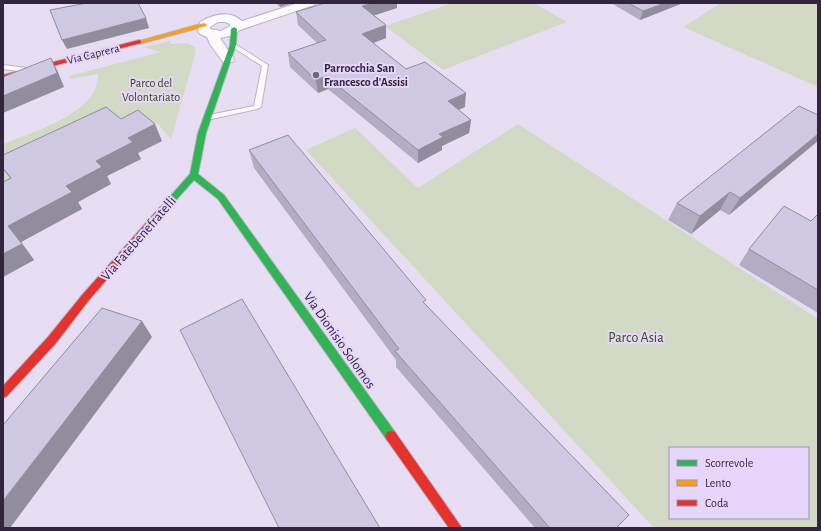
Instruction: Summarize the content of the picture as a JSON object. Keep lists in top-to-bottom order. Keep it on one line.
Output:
{"streets":{"street":["Via Caprera","Via Fatebenefratelli","Via Dionisio Solomos"]},"crossings":[["Via Fatebenefratelli","Via Dionisio Solomos"]],"parks":["Parco del Volontariato","Parco Asia"],"places":["Parrocchia San Francesco d'Assisi"],"legend":["Scorrevole","Lento","Coda"]}
